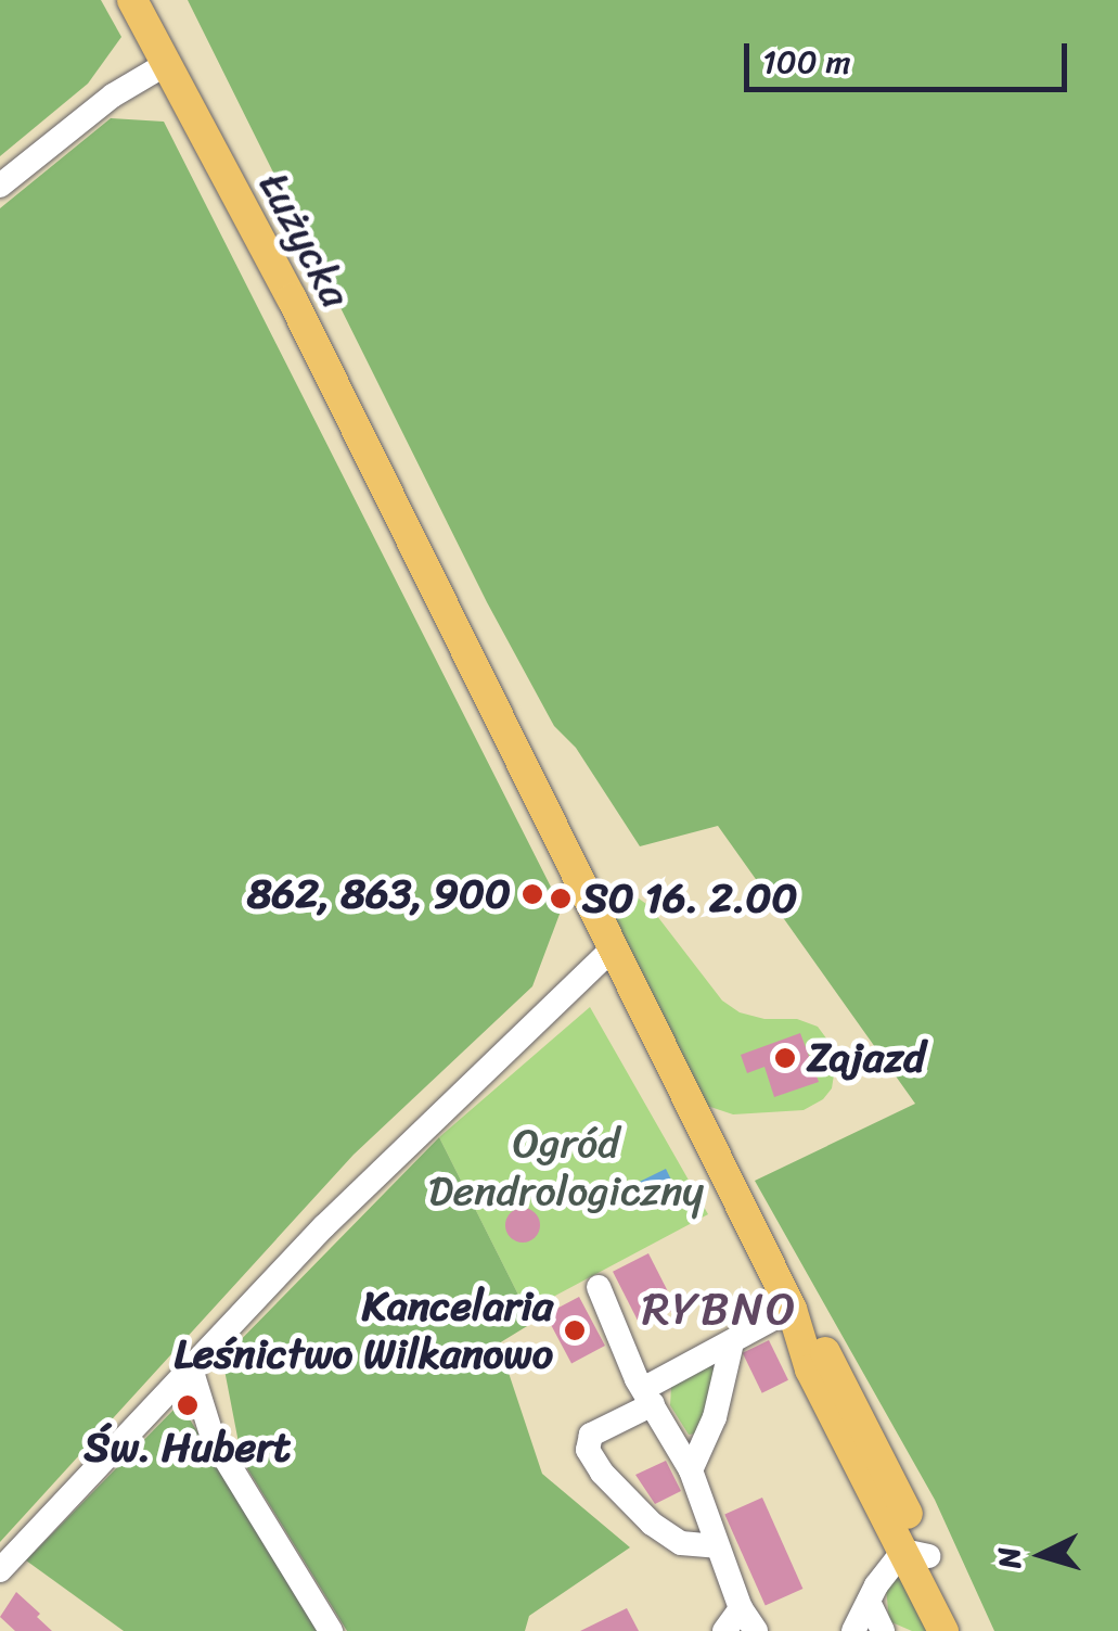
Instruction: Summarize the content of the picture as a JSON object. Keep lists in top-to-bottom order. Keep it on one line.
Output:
{"streets":{"main road":["Łużycka"]},"districts":["RYBNO"],"parks":["Ogród Dendrologiczny"],"places":["862, 863, 900","S0 16. 2.00","Zajazd","Kancelaria Leśnictwo Wilkanowo","Św. Hubert"],"scale_bar":"100 m","north":"left"}
